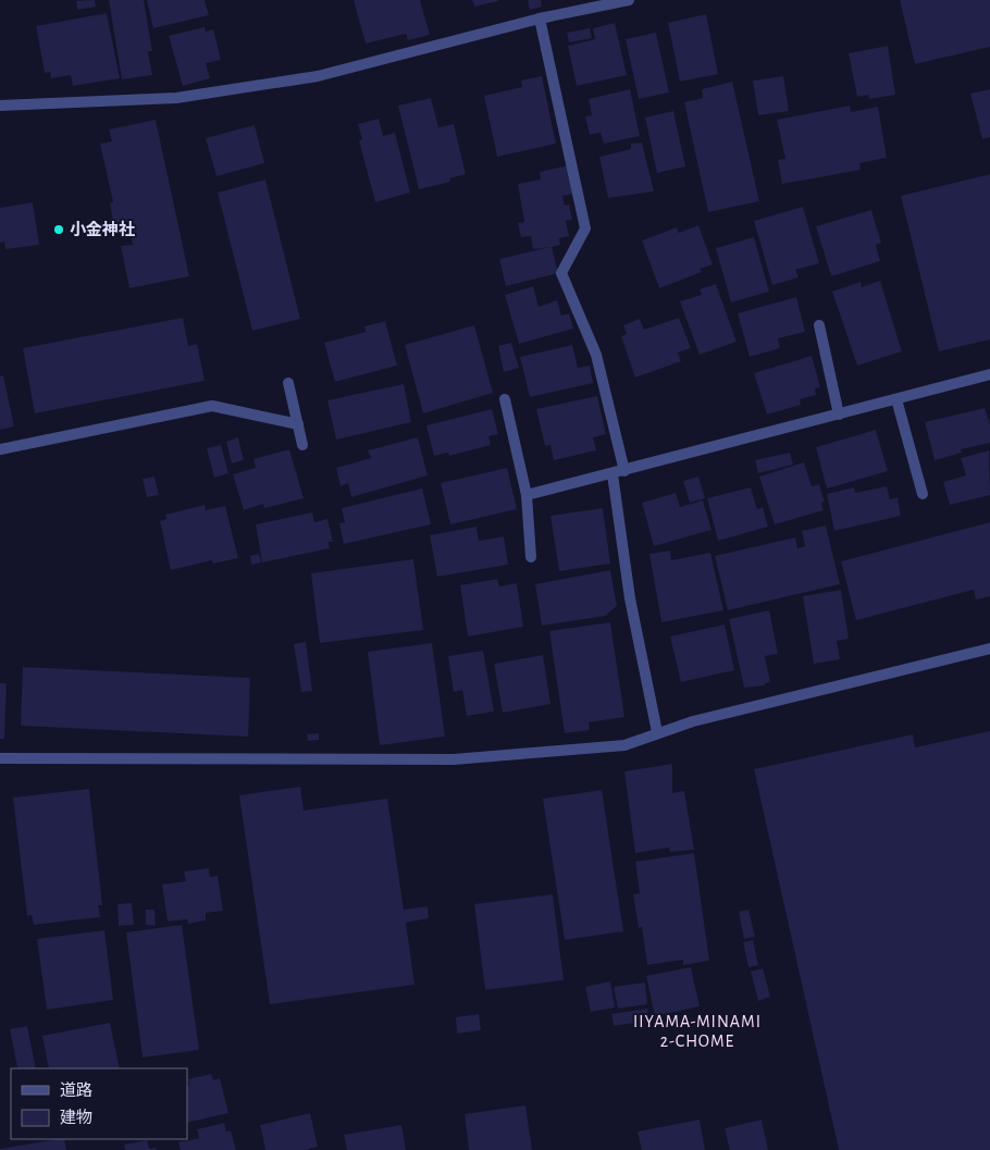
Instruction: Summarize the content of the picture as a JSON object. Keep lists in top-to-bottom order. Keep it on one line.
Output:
{"districts":["IIYAMA-MINAMI 2-CHOME"],"places":["小金神社"],"legend":["道路","建物"]}
